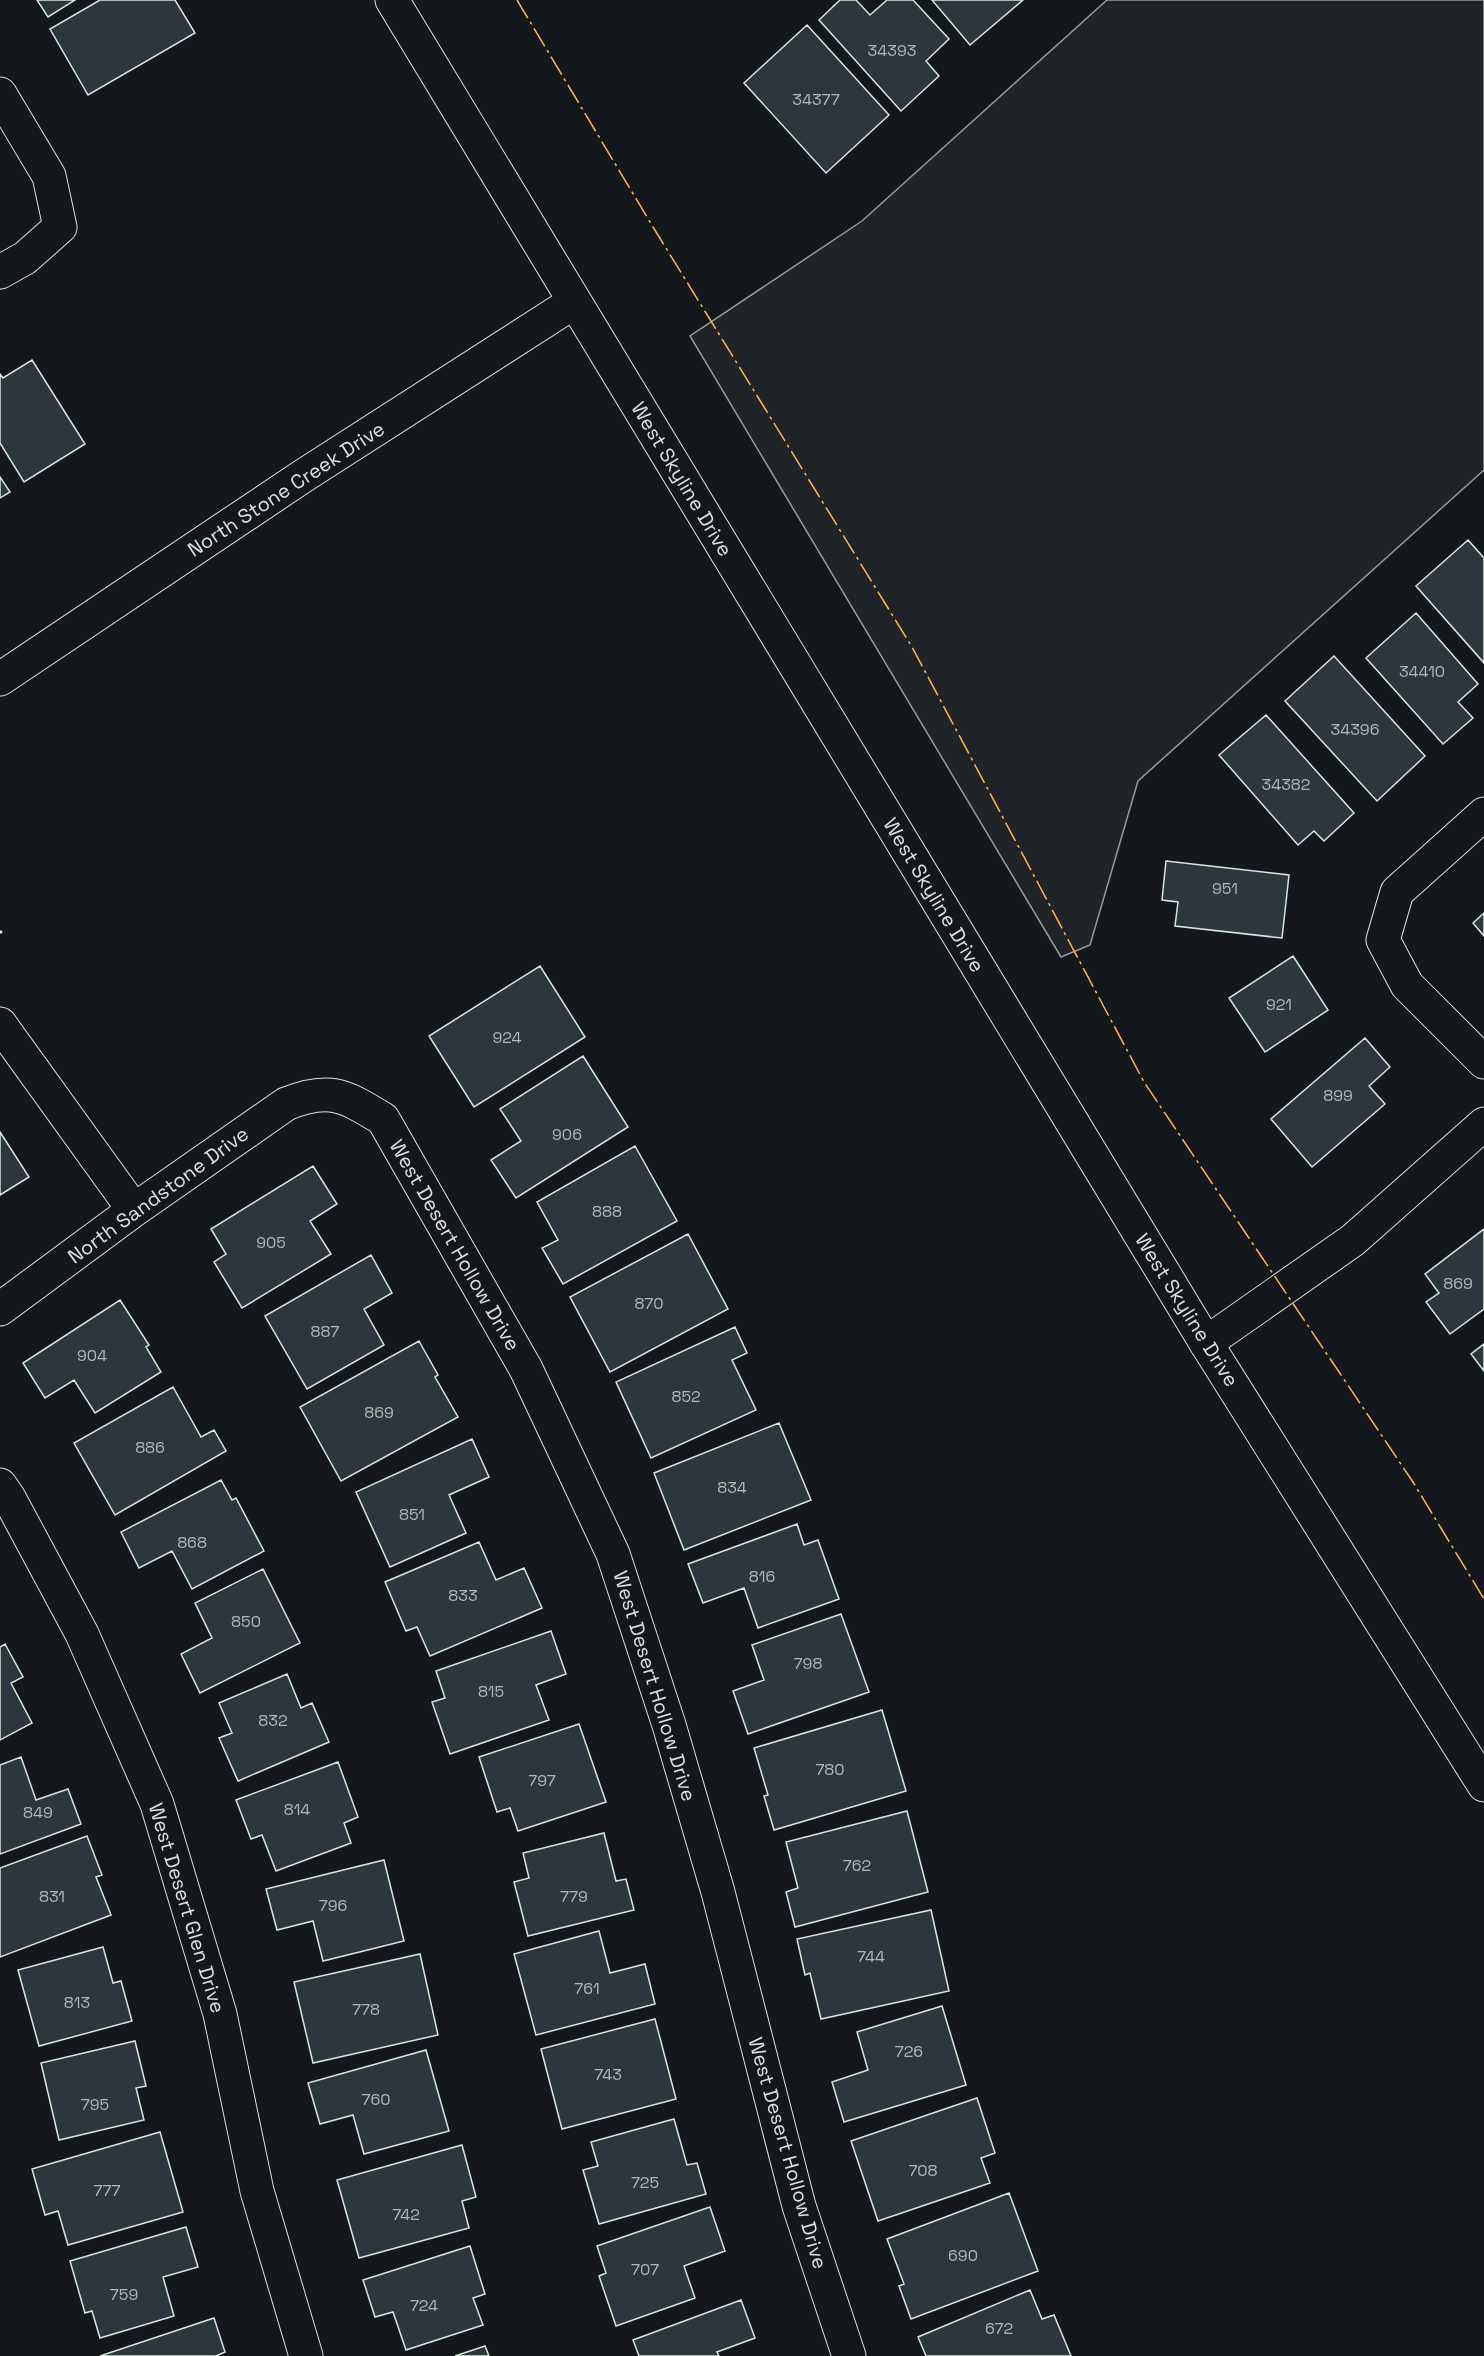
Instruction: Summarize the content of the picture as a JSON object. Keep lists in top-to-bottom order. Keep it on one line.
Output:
{"streets":{"street":["West Skyline Drive","North Stone Creek Drive","North Sandstone Drive","West Desert Hollow Drive","West Desert Glen Drive"]},"crossings":[["West Skyline Drive","North Stone Creek Drive"],["North Sandstone Drive","West Desert Hollow Drive"]],"house_numbers":["34393","34377","34410","34396","34382","951","921","924","899","906","888","905","869","870","887","904","852","869","886","834","851","868","816","833","850","798","815","832","780","797","814","849","762","831","779","796","744","761","813","778","726","743","760","795","708","725","777","742","690","707","759","724","672"]}
